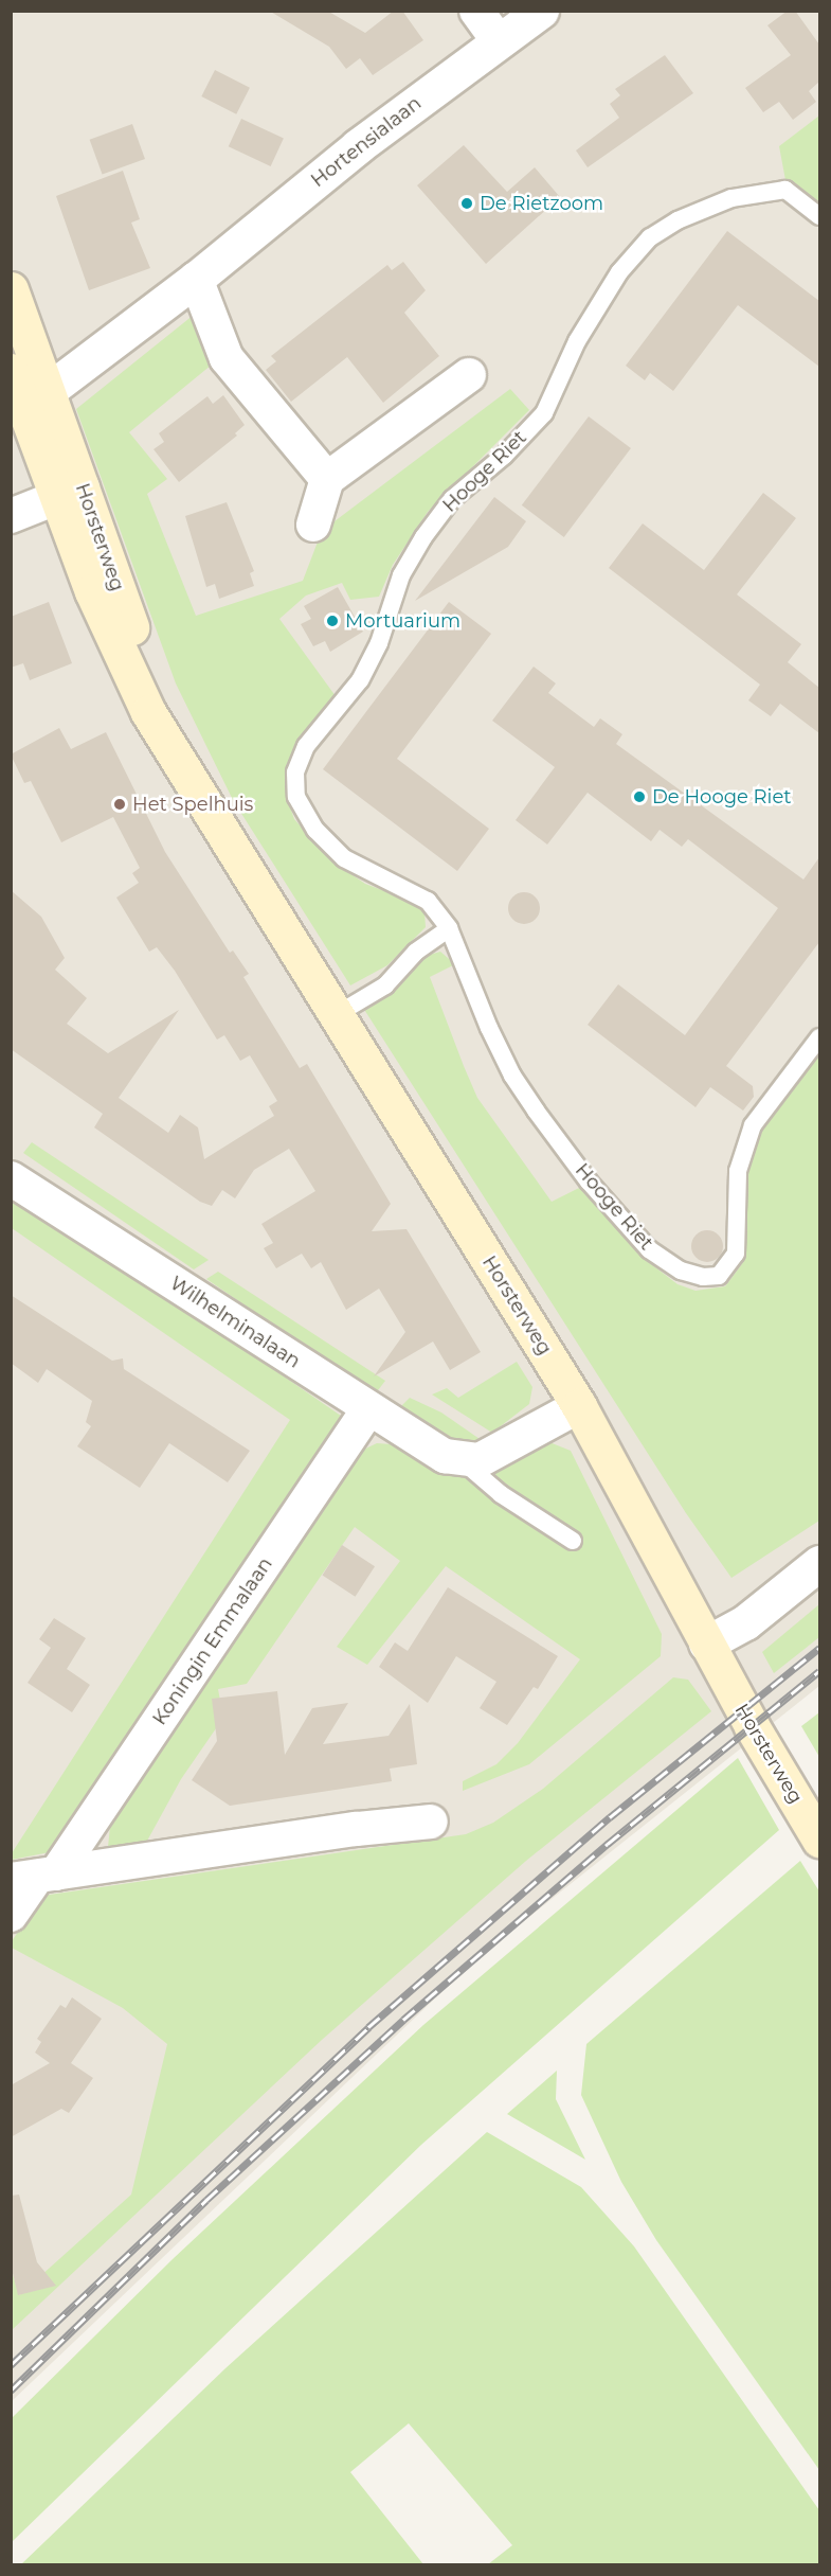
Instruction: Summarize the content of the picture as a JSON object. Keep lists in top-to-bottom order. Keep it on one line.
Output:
{"streets":{"main road":["Horsterweg"],"street":["Hortensialaan","Wilhelminalaan","Koningin Emmalaan"],"lane":["Hooge Riet"]},"crossings":[["Hortensialaan","Horsterweg"],["Wilhelminalaan","Koningin Emmalaan"]],"places":["De Rietzoom","Mortuarium","De Hooge Riet","Het Spelhuis"]}
